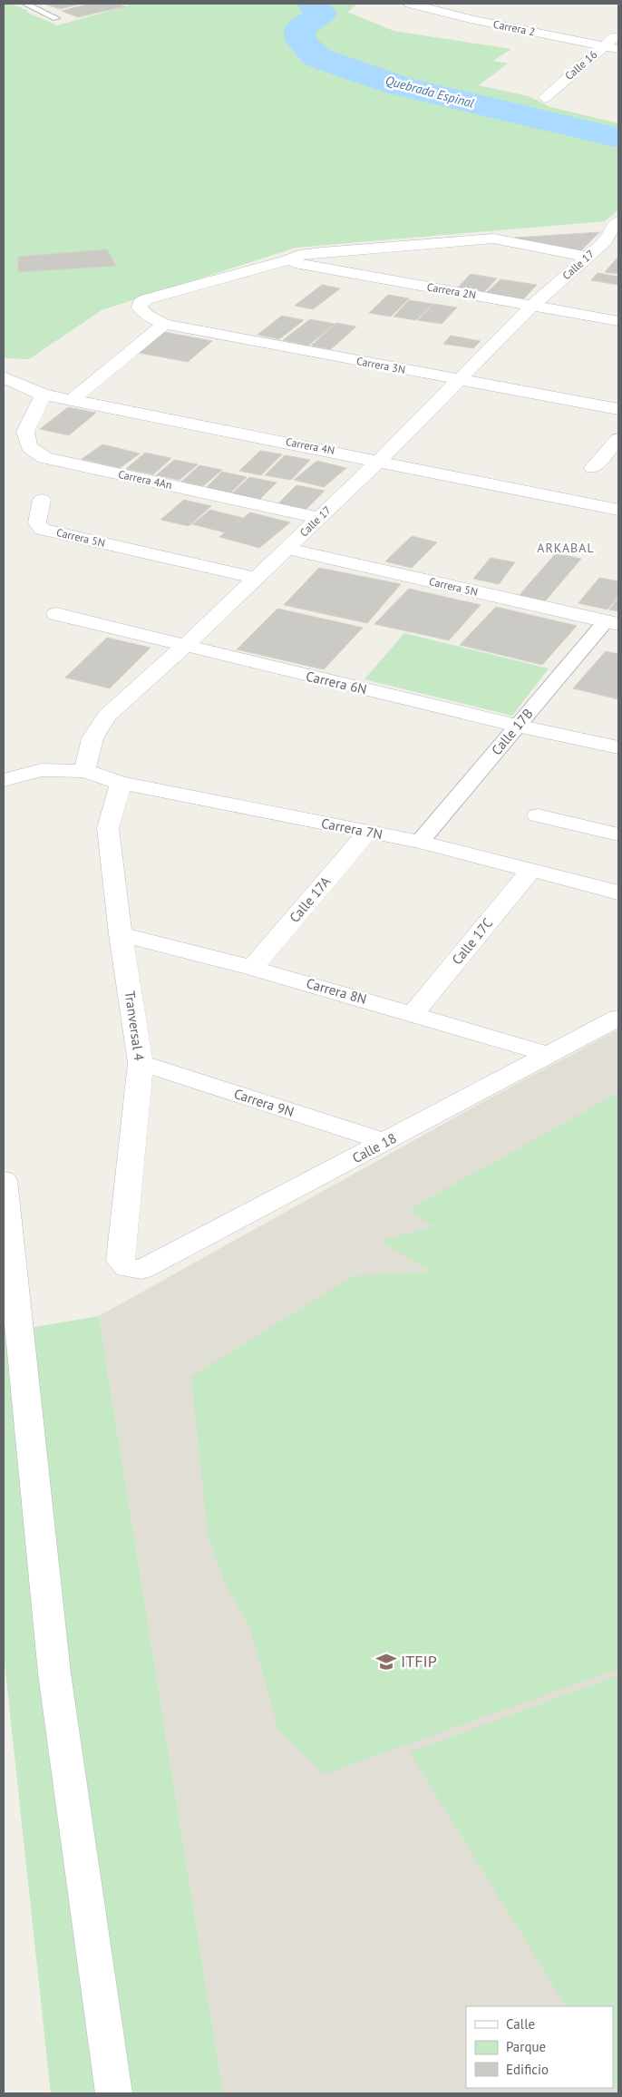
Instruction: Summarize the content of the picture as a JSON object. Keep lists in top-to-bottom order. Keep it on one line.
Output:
{"streets":{"street":["Carrera 2","Calle 16","Calle 17","Carrera 2N","Carrera 3N","Carrera 4N","Carrera 4An","Carrera 5N","Carrera 6N","Calle 17B","Carrera 7N","Calle 17A","Calle 17C","Carrera 8N","Tranversal 4","Carrera 9N","Calle 18"]},"crossings":[["Carrera 2","Calle 16"],["Calle 17","Carrera 2N"],["Calle 17","Carrera 3N"],["Calle 17","Carrera 4N"],["Calle 17","Carrera 4An"],["Calle 17","Carrera 5N"],["Calle 17","Carrera 6N"],["Calle 17","Carrera 7N"],["Carrera 2N","Carrera 3N"],["Carrera 4N","Carrera 4An"],["Carrera 5N","Calle 17B"],["Carrera 6N","Calle 17B"],["Calle 17B","Carrera 7N"],["Carrera 7N","Calle 17A"],["Carrera 7N","Calle 17C"],["Carrera 7N","Tranversal 4"],["Calle 17A","Carrera 8N"],["Calle 17C","Carrera 8N"],["Carrera 8N","Tranversal 4"],["Carrera 8N","Calle 18"],["Tranversal 4","Carrera 9N"],["Tranversal 4","Calle 18"],["Carrera 9N","Calle 18"]],"districts":["ARKABAL"],"water":["Quebrada Espinal"],"places":{"school or university":["ITFIP"]},"legend":["Calle","Parque","Edificio"]}
